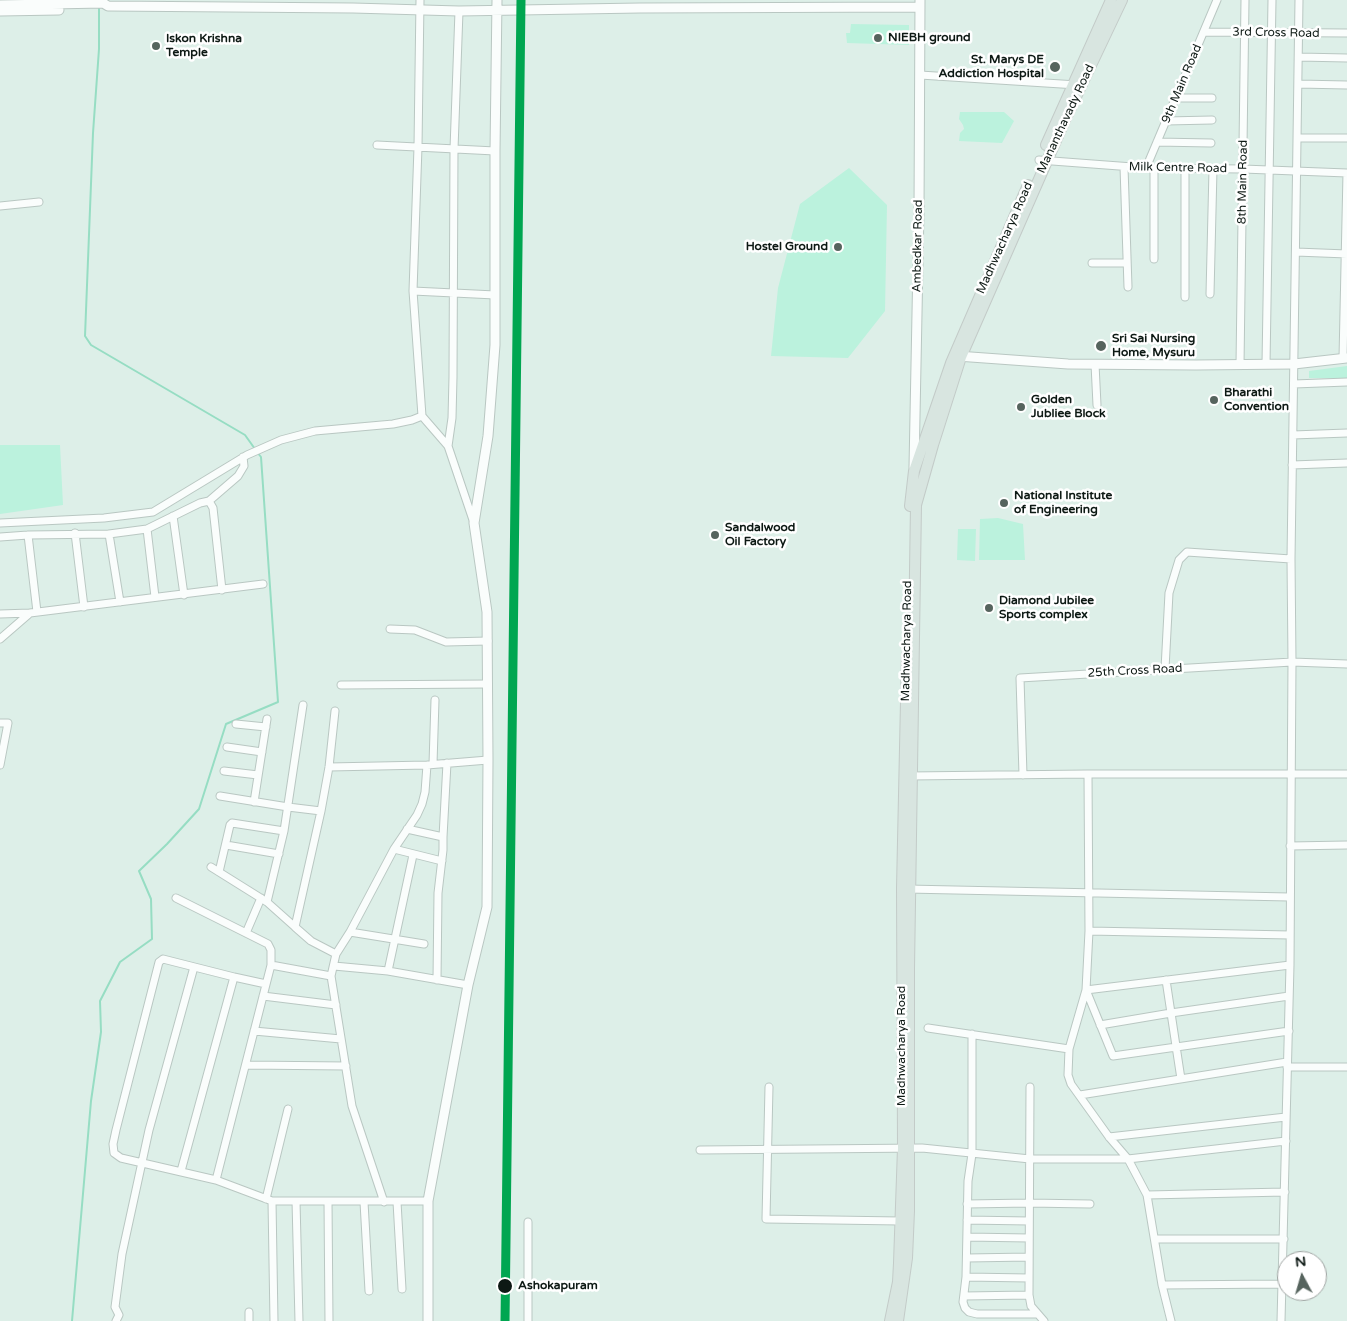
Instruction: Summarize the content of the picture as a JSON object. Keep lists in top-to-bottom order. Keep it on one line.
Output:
{"streets":{"main road":["Mananthavady Road","Madhwacharya Road"],"street":["3rd Cross Road","9th Main Road","Milk Centre Road","8th Main Road","Ambedkar Road","25th Cross Road"]},"crossings":[["3rd Cross Road","9th Main Road"],["3rd Cross Road","8th Main Road"],["9th Main Road","Milk Centre Road"],["Mananthavady Road","Milk Centre Road"],["Mananthavady Road","Madhwacharya Road"],["Mananthavady Road","Ambedkar Road"],["Milk Centre Road","8th Main Road"],["Madhwacharya Road","Ambedkar Road"]],"places":["NIEBH ground","Iskon Krishna Temple","St. Marys DE Addiction Hospital","Hostel Ground","Sri Sai Nursing Home, Mysuru","Bharathi Convention","Golden Jubliee Block","National Institute of Engineering","Sandalwood Oil Factory","Diamond Jubilee Sports complex","Ashokapuram"],"north":"top"}
